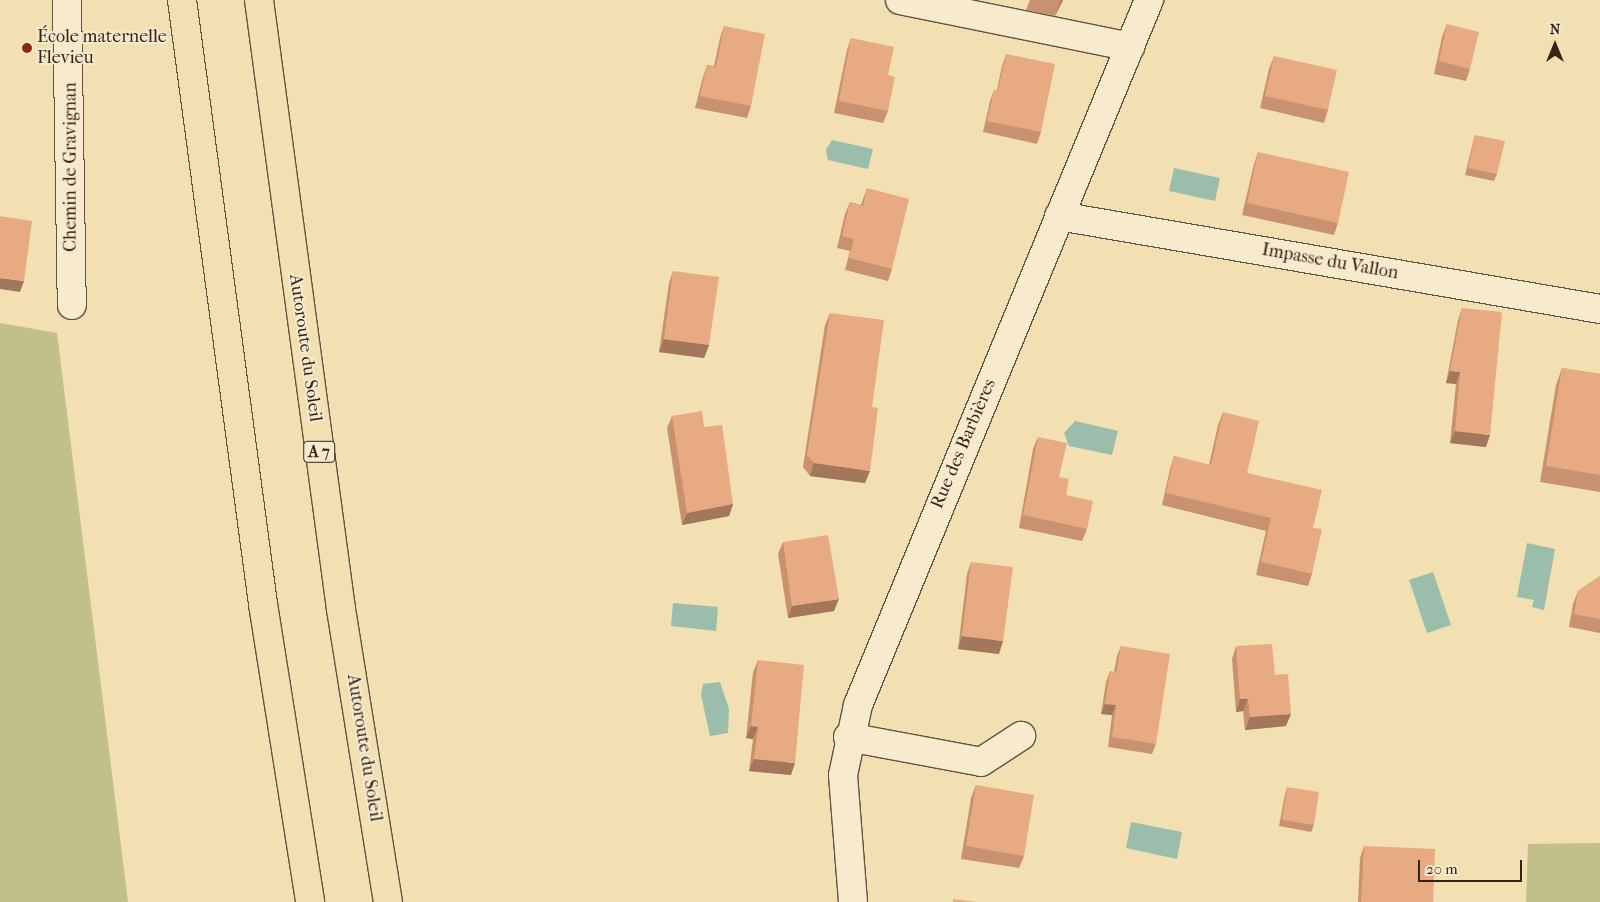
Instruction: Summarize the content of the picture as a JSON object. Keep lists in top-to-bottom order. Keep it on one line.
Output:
{"streets":{"highway":["Autoroute du Soleil","A 7"],"street":["Chemin de Gravignan","Impasse du Vallon","Rue des Barbières"]},"crossings":[["Impasse du Vallon","Rue des Barbières"]],"places":["École maternelle Flevieu"],"scale_bar":"20 m","north":"top"}
